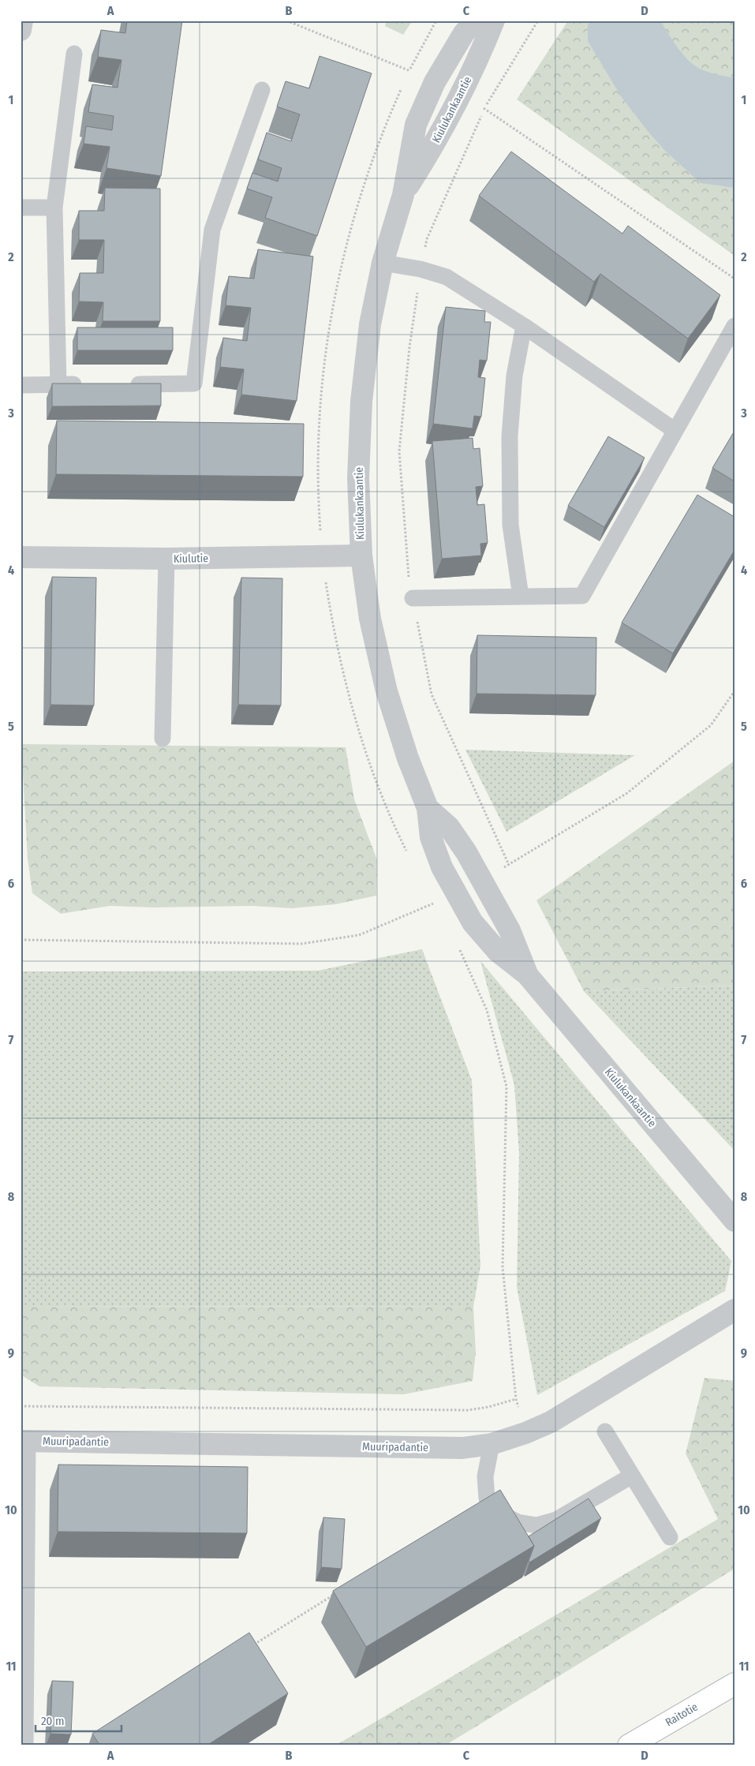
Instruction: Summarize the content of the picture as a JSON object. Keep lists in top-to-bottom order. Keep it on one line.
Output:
{"streets":{"main road":["Raitotie"],"street":["Kiulukankaantie","Kiulutie","Muuripadantie"]},"crossings":[["Kiulukankaantie","Kiulutie"]],"scale_bar":"20 m","grid":{"columns":["A","B","C","D"],"rows":["1","2","3","4","5","6","7","8","9","10","11"]}}
